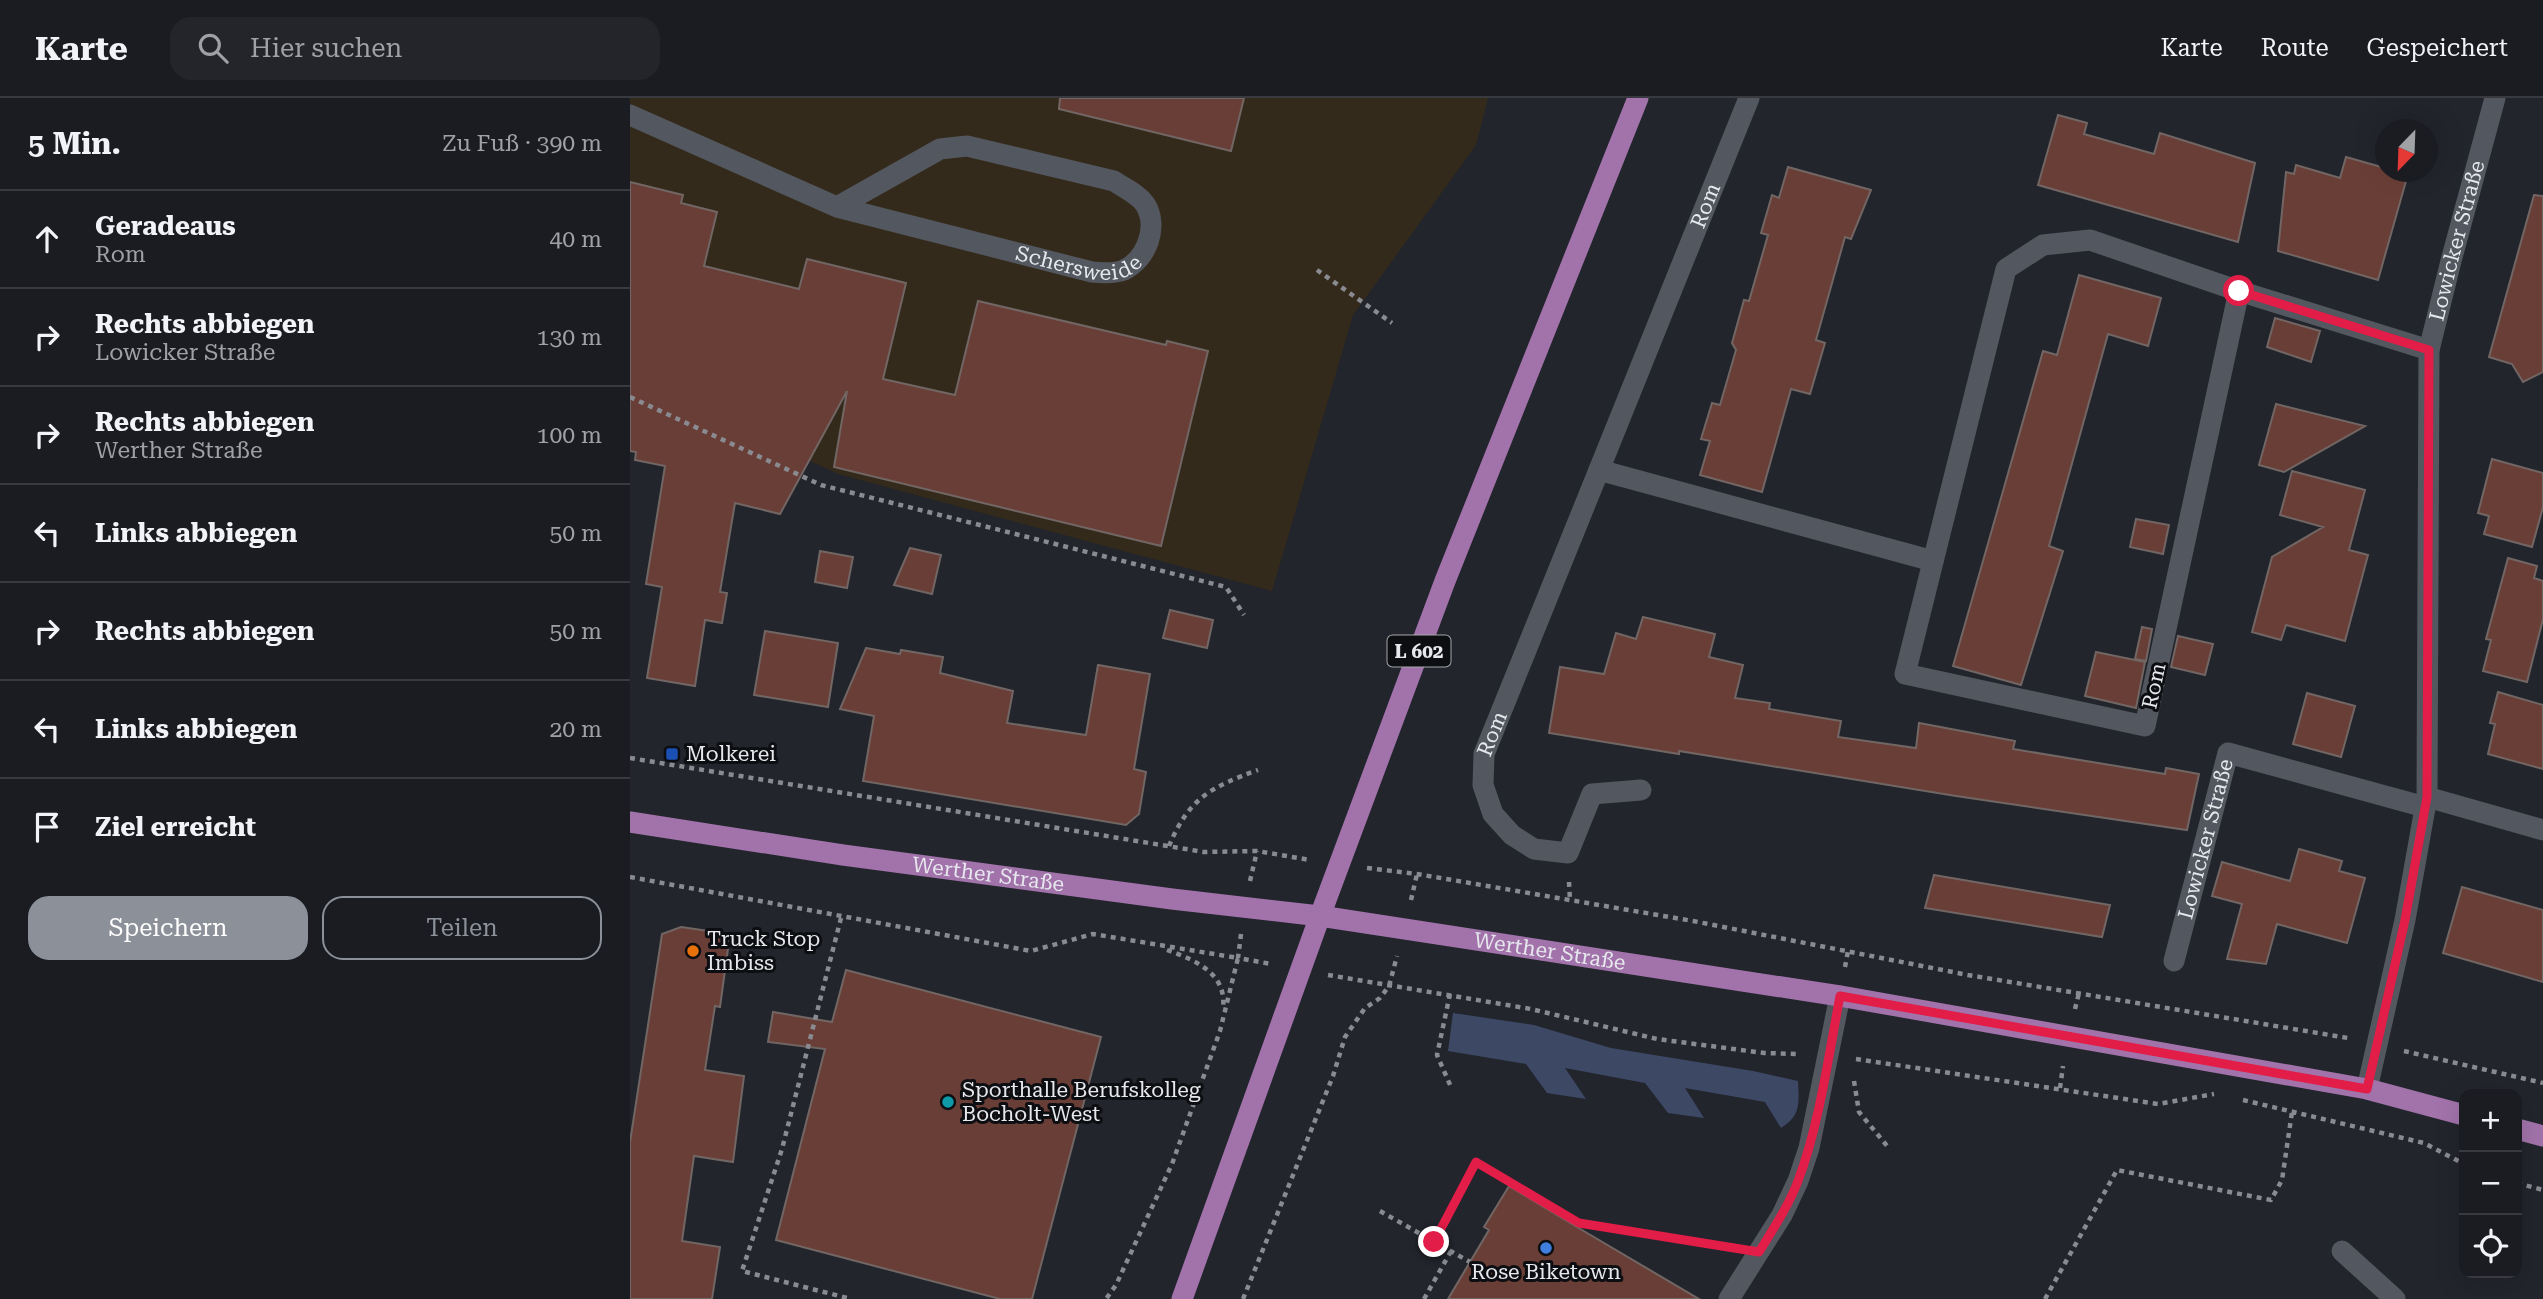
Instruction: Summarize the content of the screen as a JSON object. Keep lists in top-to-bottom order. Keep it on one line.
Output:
{"streets":{"main road":["L 602","Werther Straße"],"street":["Rom","Lowicker Straße","Schersweide"]},"crossings":[["Rom","Lowicker Straße"],["Lowicker Straße","Werther Straße"],["L 602","Werther Straße"]],"places":{"transit":["Molkerei"],"other":["Truck Stop Imbiss","Sporthalle Berufskolleg Bocholt-West","Rose Biketown"]},"north":"bottom left","page":{"header":"Karte","search":"Hier suchen","nav":["Karte","Route","Gespeichert"],"heading":["5 Min.","Zu Fuß · 390 m"],"list":[["Geradeaus","Rom","40 m"],["Rechts abbiegen","Lowicker Straße","130 m"],["Rechts abbiegen","Werther Straße","100 m"],["Links abbiegen","50 m"],["Rechts abbiegen","50 m"],["Links abbiegen","20 m"],"Ziel erreicht"],"buttons":["Speichern","Teilen"],"map_buttons":["+","−"]}}
